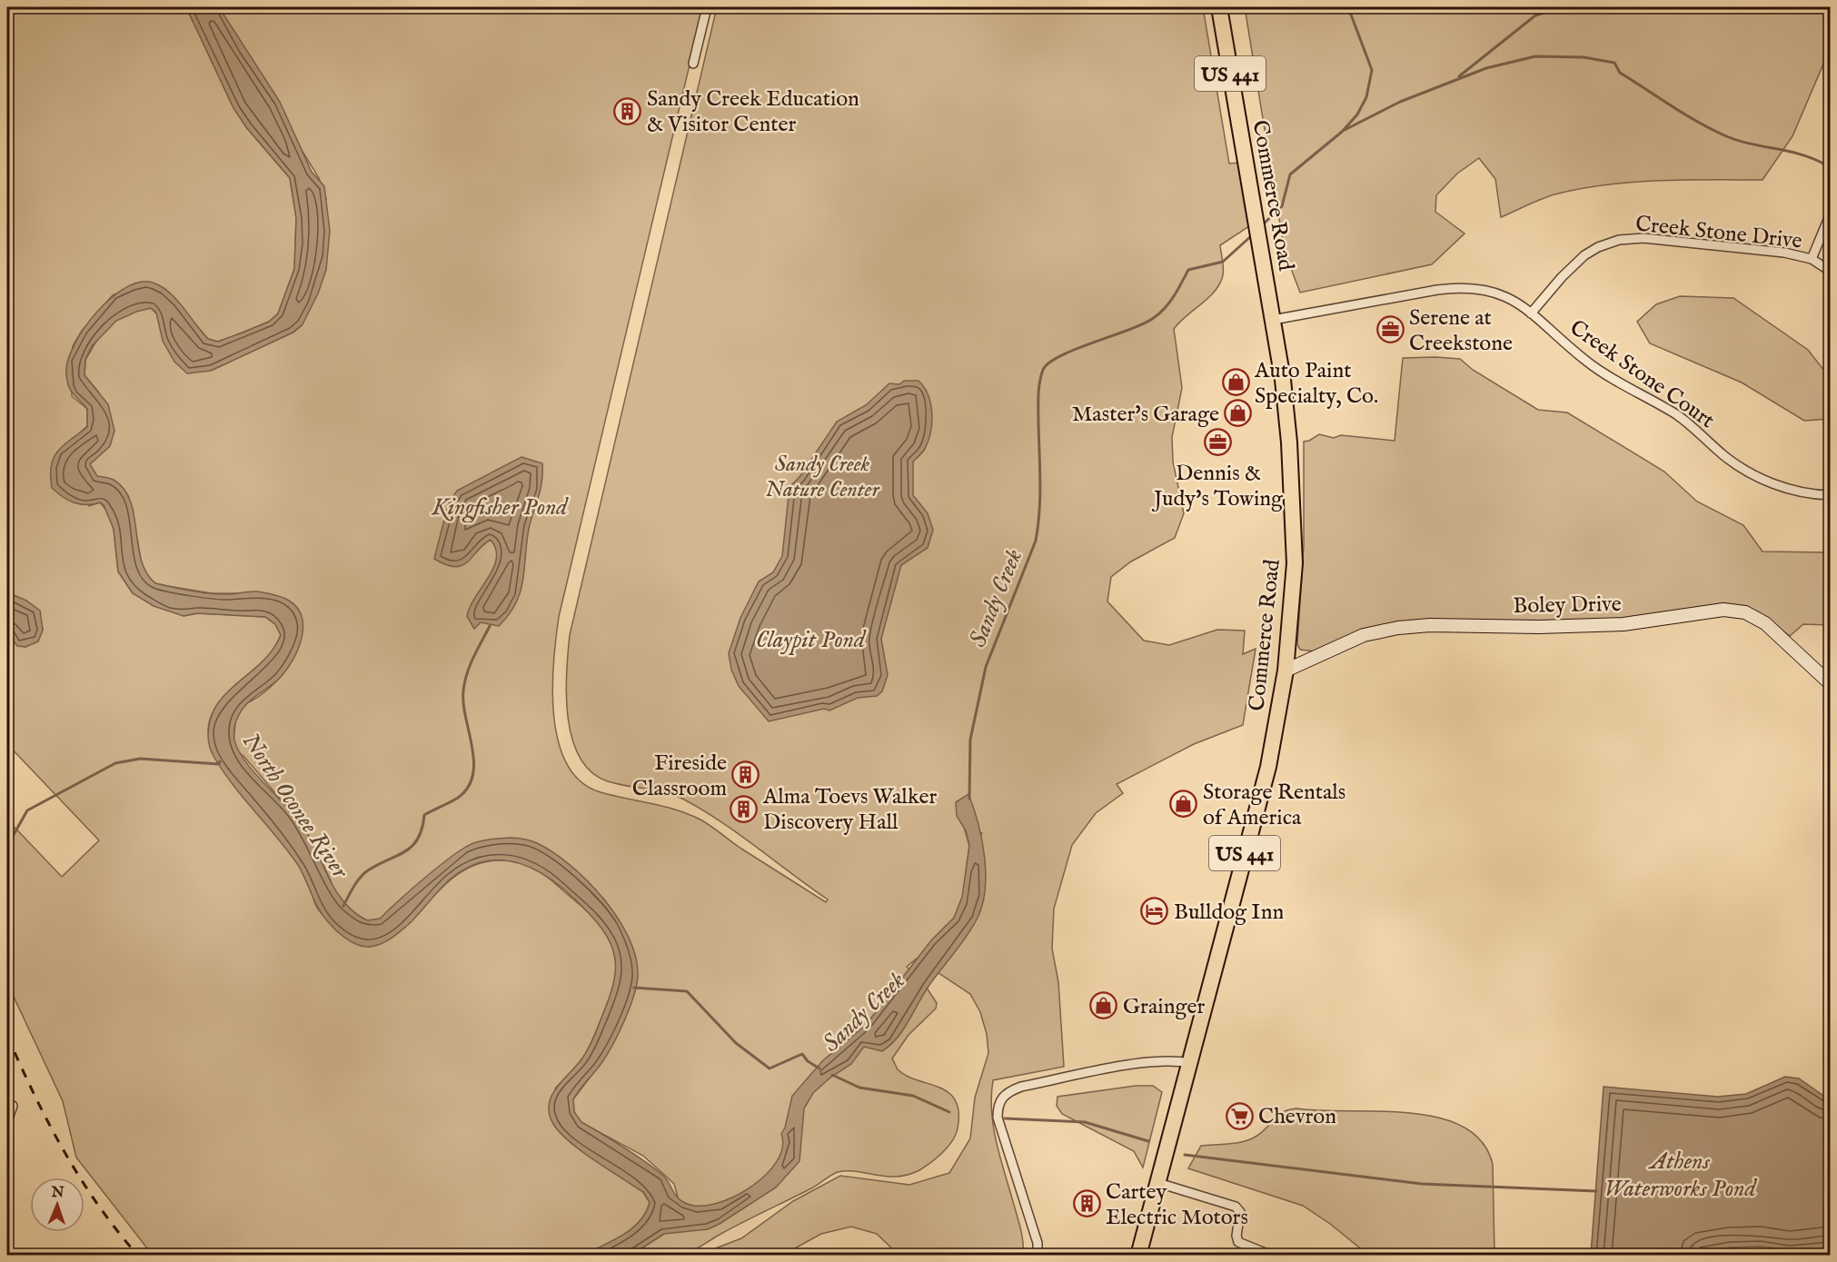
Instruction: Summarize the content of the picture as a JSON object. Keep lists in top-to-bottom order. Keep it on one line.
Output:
{"streets":{"highway":["US 441","Commerce Road"],"street":["Creek Stone Drive","Creek Stone Court","Boley Drive"]},"crossings":[["Commerce Road","Creek Stone Court"],["Commerce Road","Boley Drive"],["Creek Stone Drive","Creek Stone Court"]],"water":["Kingfisher Pond","Sandy Creek","Claypit Pond","North Oconee River","Athens Waterworks Pond"],"parks":["Sandy Creek Nature Center"],"places":{"building":["Sandy Creek Education & Visitor Center","Fireside Classroom","Alma Toevs Walker Discovery Hall","Cartey Electric Motors"],"office":["Serene at Creekstone","Dennis & Judy's Towing"],"shop":["Auto Paint Specialty, Co.","Master's Garage","Storage Rentals of America","Grainger"],"hotel":["Bulldog Inn"],"supermarket":["Chevron"]},"north":"top"}
